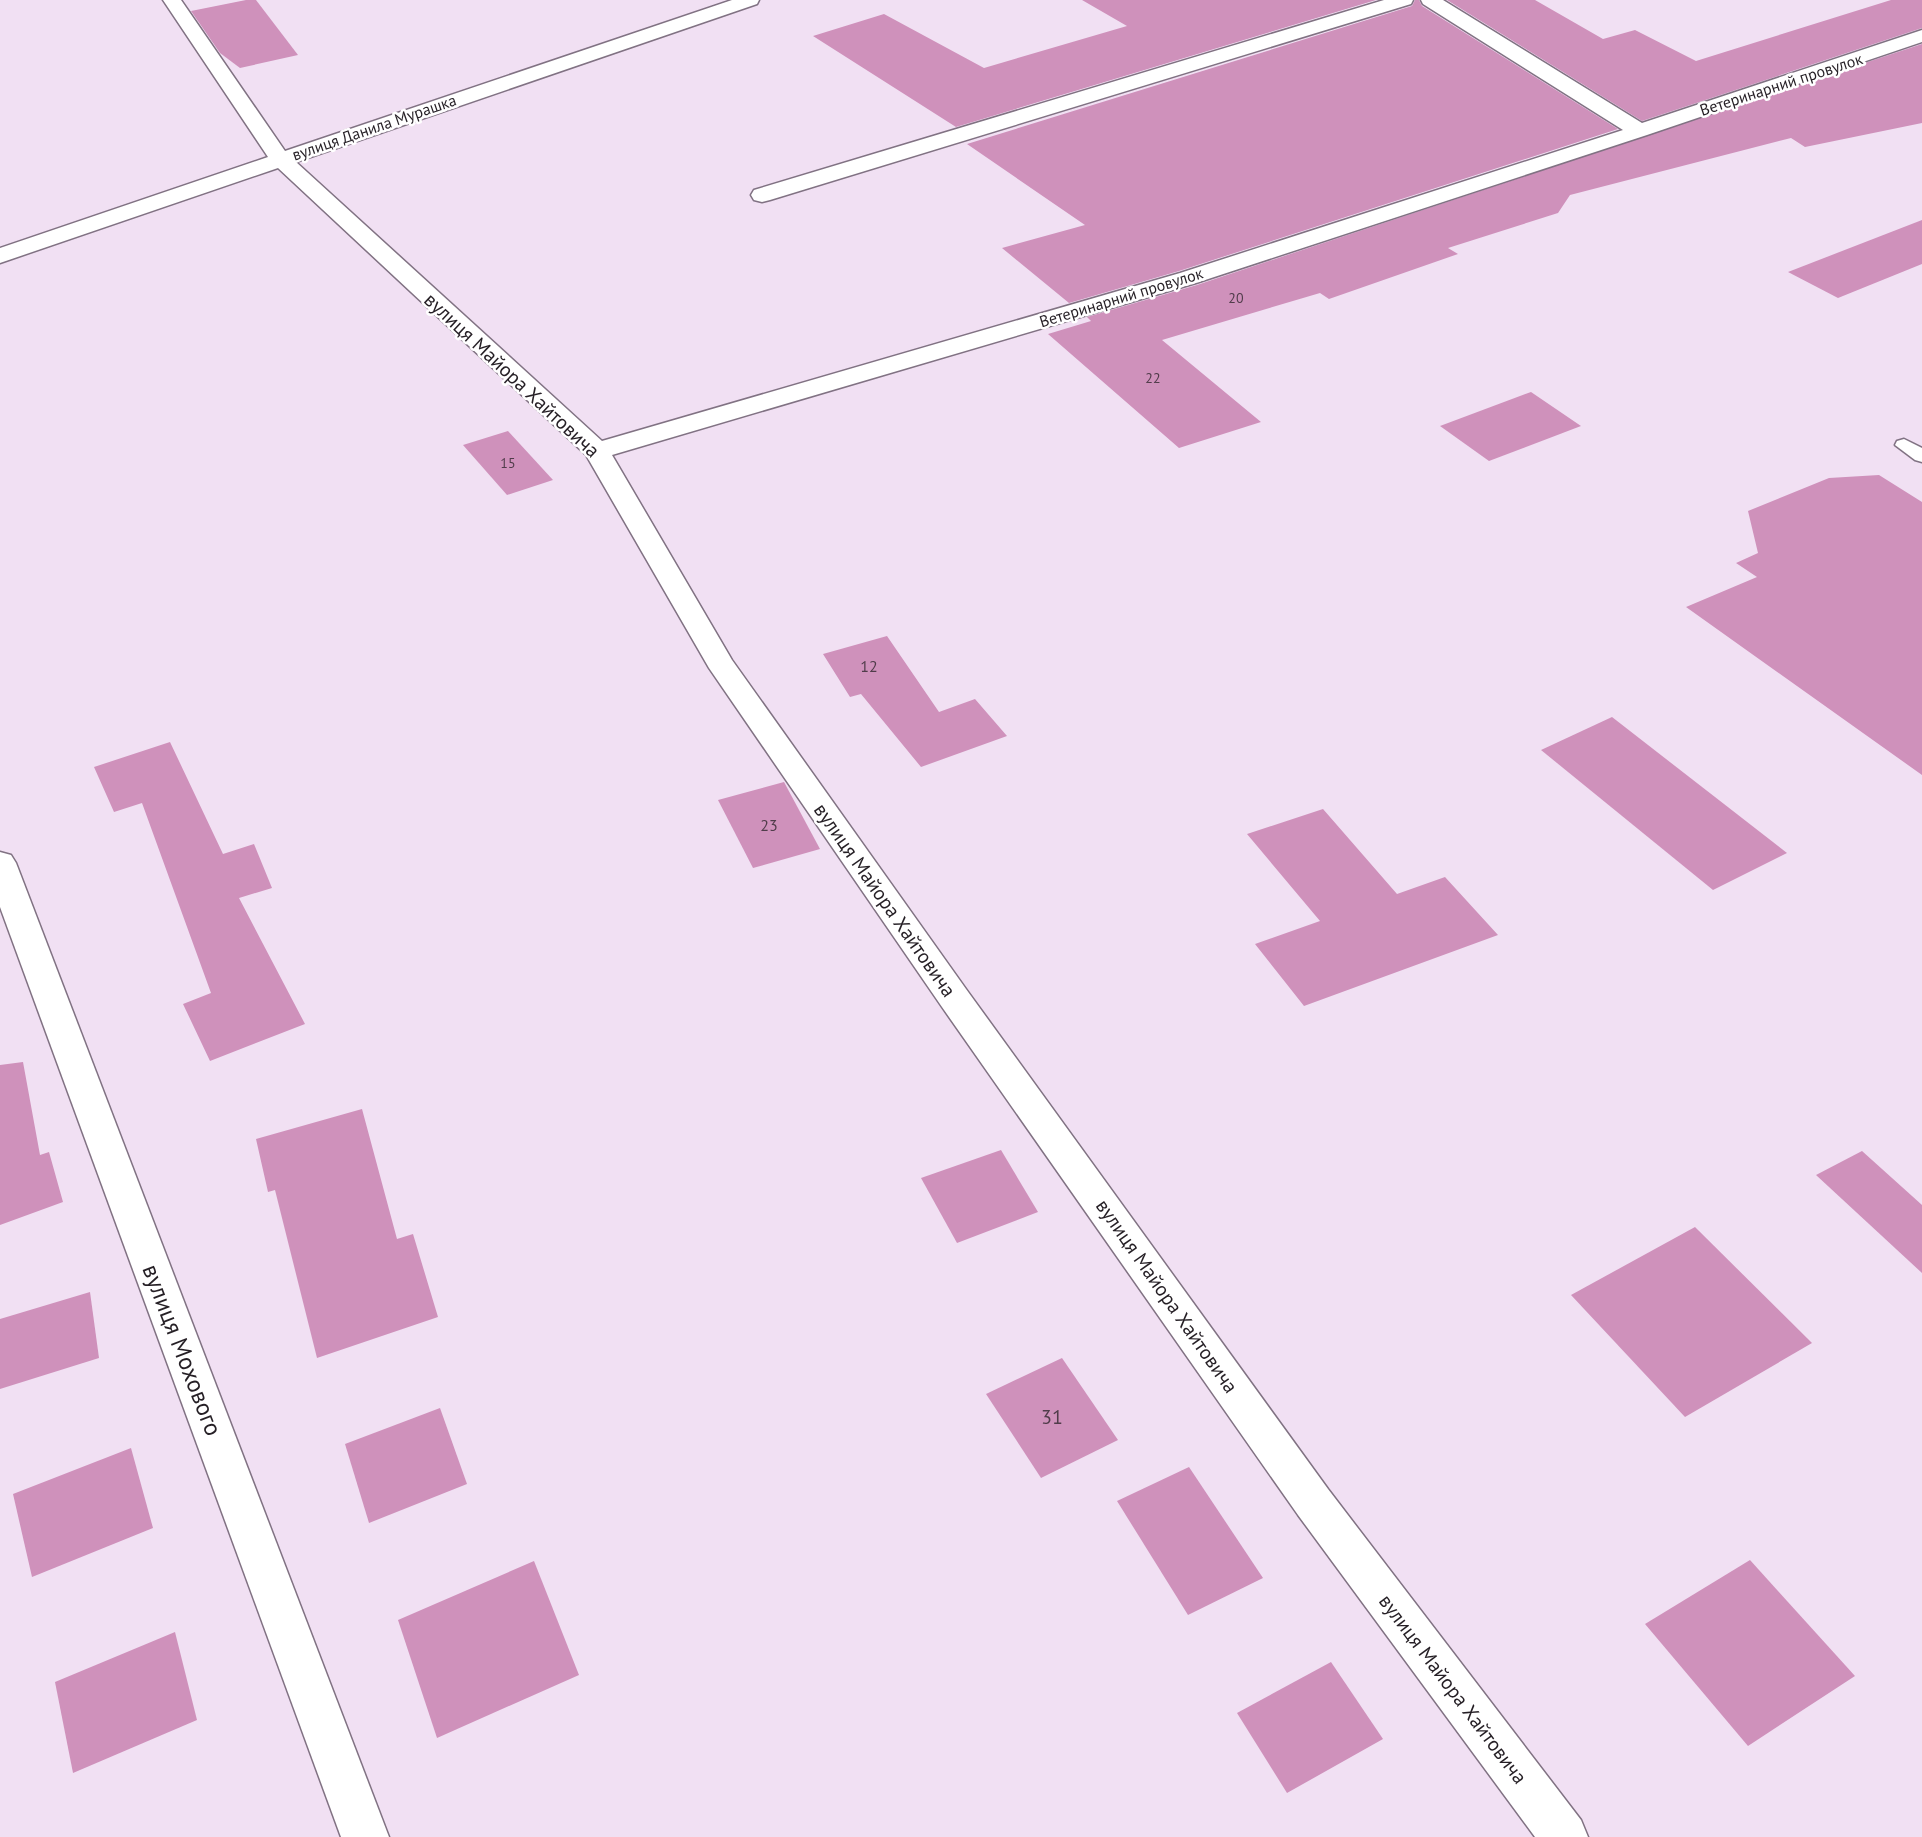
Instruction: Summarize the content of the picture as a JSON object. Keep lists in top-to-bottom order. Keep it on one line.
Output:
{"streets":{"street":["Ветеринарний провулок","вулиця Данила Мурашка","вулиця Майора Хайтовича","вулиця Мохового"]},"crossings":[["Ветеринарний провулок","вулиця Майора Хайтовича"],["вулиця Данила Мурашка","вулиця Майора Хайтовича"]],"house_numbers":["20","22","15","12","23","31"]}
